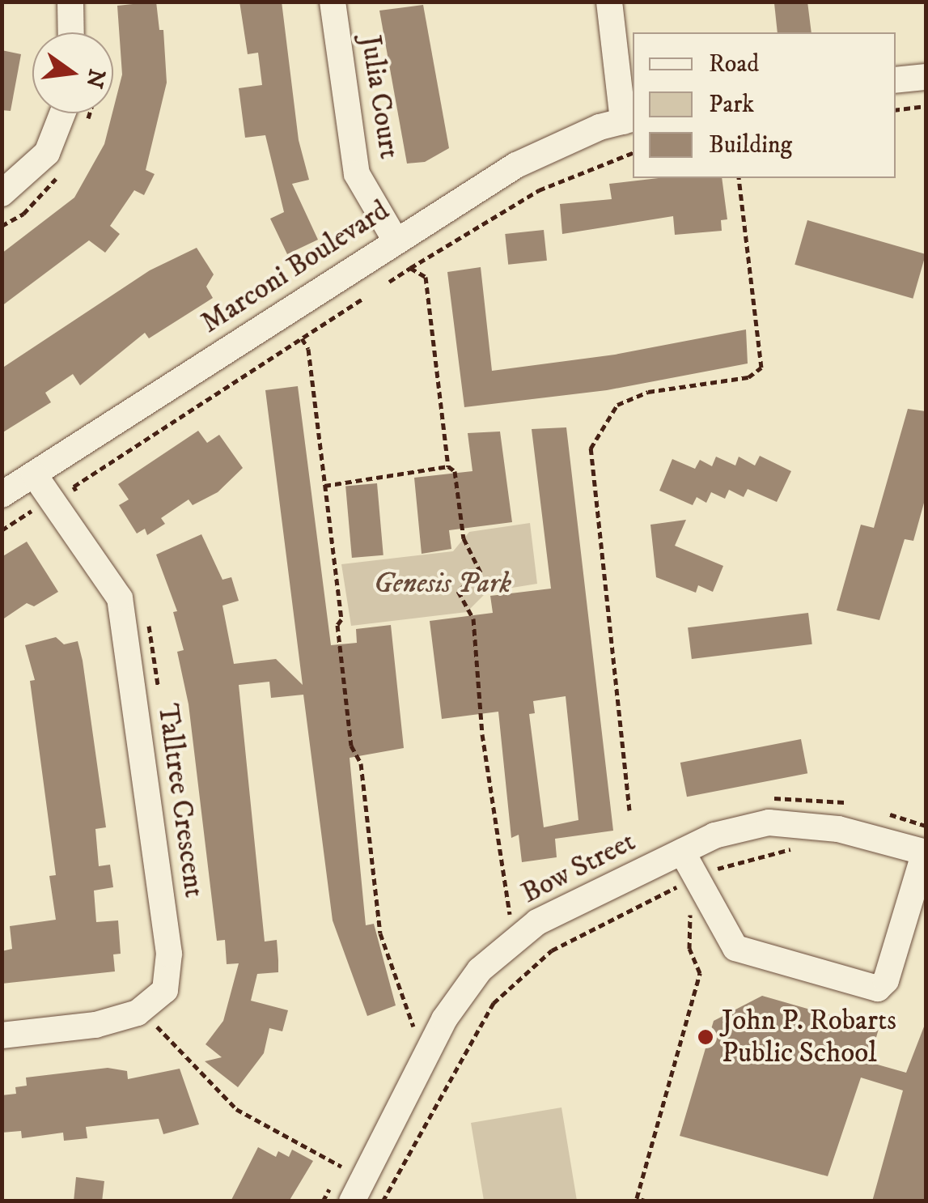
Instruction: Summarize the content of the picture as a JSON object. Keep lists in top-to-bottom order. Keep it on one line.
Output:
{"streets":{"street":["Julia Court","Marconi Boulevard","Talltree Crescent","Bow Street"]},"crossings":[["Julia Court","Marconi Boulevard"],["Marconi Boulevard","Talltree Crescent"]],"parks":["Genesis Park"],"places":["John P. Robarts Public School"],"legend":["Road","Park","Building"],"north":"right"}
